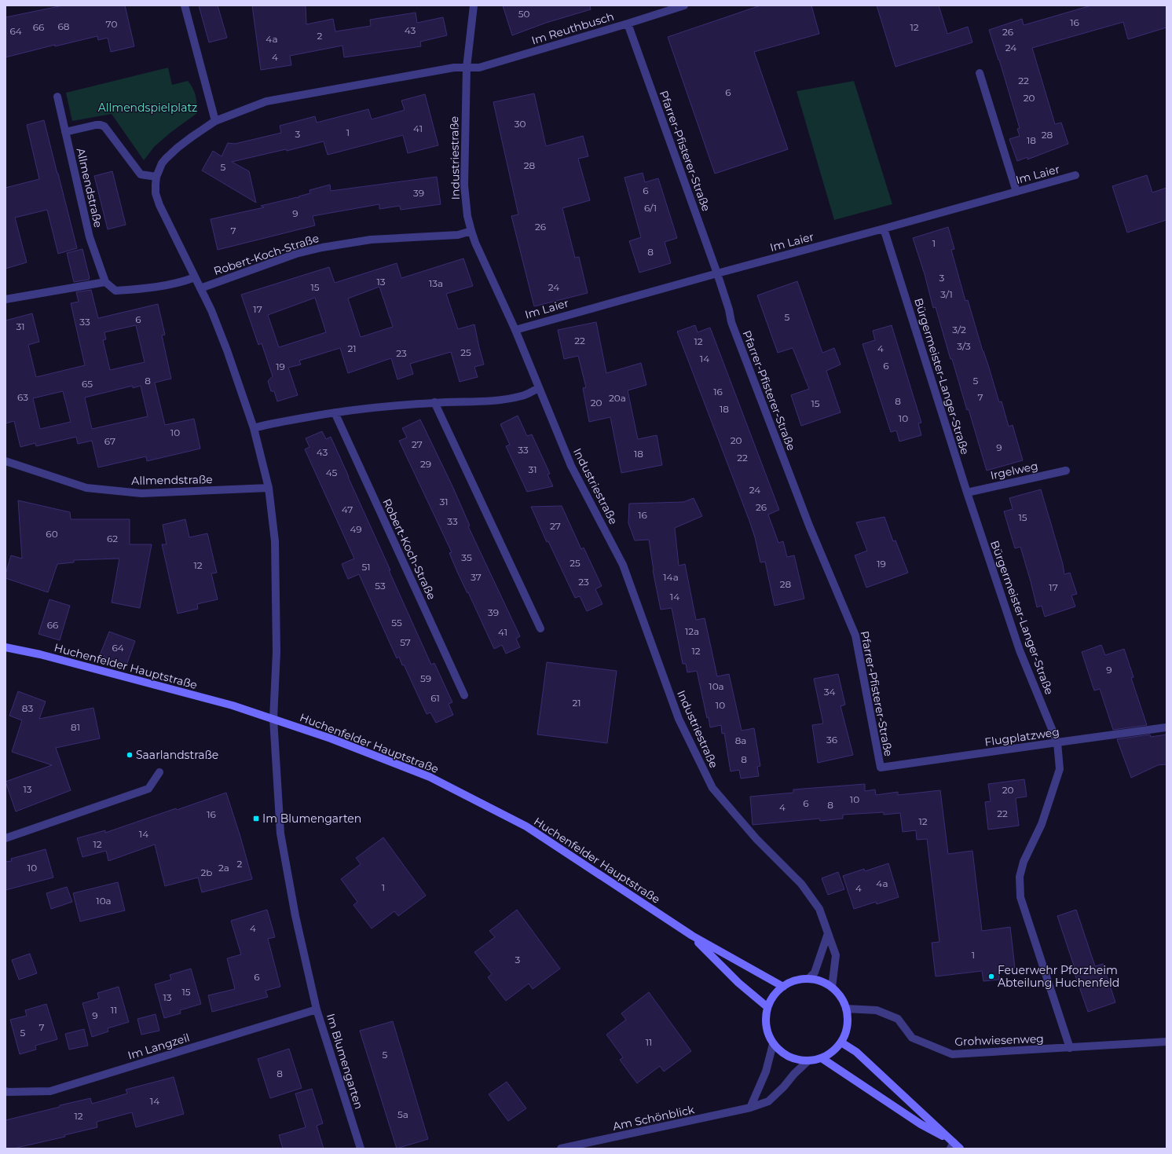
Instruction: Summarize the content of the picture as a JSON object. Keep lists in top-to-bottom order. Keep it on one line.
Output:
{"streets":{"main road":["Huchenfelder Hauptstraße"],"street":["Im Reuthbusch","Pfarrer-Pfisterer-Straße","Industriestraße","Im Laier","Allmendstraße","Robert-Koch-Straße","Bürgermeister-Langer-Straße","Irgelweg","Flugplatzweg","Grohwiesenweg","Im Langzeil","Im Blumengarten","Am Schönblick"]},"crossings":[["Im Reuthbusch","Pfarrer-Pfisterer-Straße"],["Im Reuthbusch","Industriestraße"],["Pfarrer-Pfisterer-Straße","Im Laier"],["Pfarrer-Pfisterer-Straße","Flugplatzweg"],["Industriestraße","Im Laier"],["Industriestraße","Robert-Koch-Straße"],["Industriestraße","Huchenfelder Hauptstraße"],["Industriestraße","Grohwiesenweg"],["Industriestraße","Am Schönblick"],["Im Laier","Bürgermeister-Langer-Straße"],["Bürgermeister-Langer-Straße","Irgelweg"],["Bürgermeister-Langer-Straße","Flugplatzweg"],["Bürgermeister-Langer-Straße","Grohwiesenweg"],["Huchenfelder Hauptstraße","Grohwiesenweg"],["Huchenfelder Hauptstraße","Im Blumengarten"],["Huchenfelder Hauptstraße","Am Schönblick"],["Grohwiesenweg","Am Schönblick"],["Im Langzeil","Im Blumengarten"]],"parks":["Allmendspielplatz"],"places":{"other":["Saarlandstraße","Feuerwehr Pforzheim Abteilung Huchenfeld"],"transit":["Im Blumengarten"]},"house_numbers":["50","16","70","68","66","12","43","64","26","2","4a","24","4","22","6","20","30","41","1","3","28","18","28","5","6","39","6/1","9","26","7","1","8","3","13","13a","15","24","3/1","17","5","6","33","31","3/2","22","12","3/3","21","4","25","23","14","6","19","8","5","65","16","63","7","20a","8","20","15","18","10","10","20","67","27","9","33","43","18","22","29","31","45","24","31","26","47","16","15","33","27","49","60","62","35","25","19","12","51","37","14a","23","28","53","17","14","39","55","66","12a","41","57","64","12","9","59","10a","34","61","21","10","83","81","36","8a","8","13","20","10","6","8","4","22","16","12","14","12","2","10","2a","2b","4a","1","4","10a","4","1","3","6","15","13","11","9","7","5","11","5","8","14","5a","12"]}
